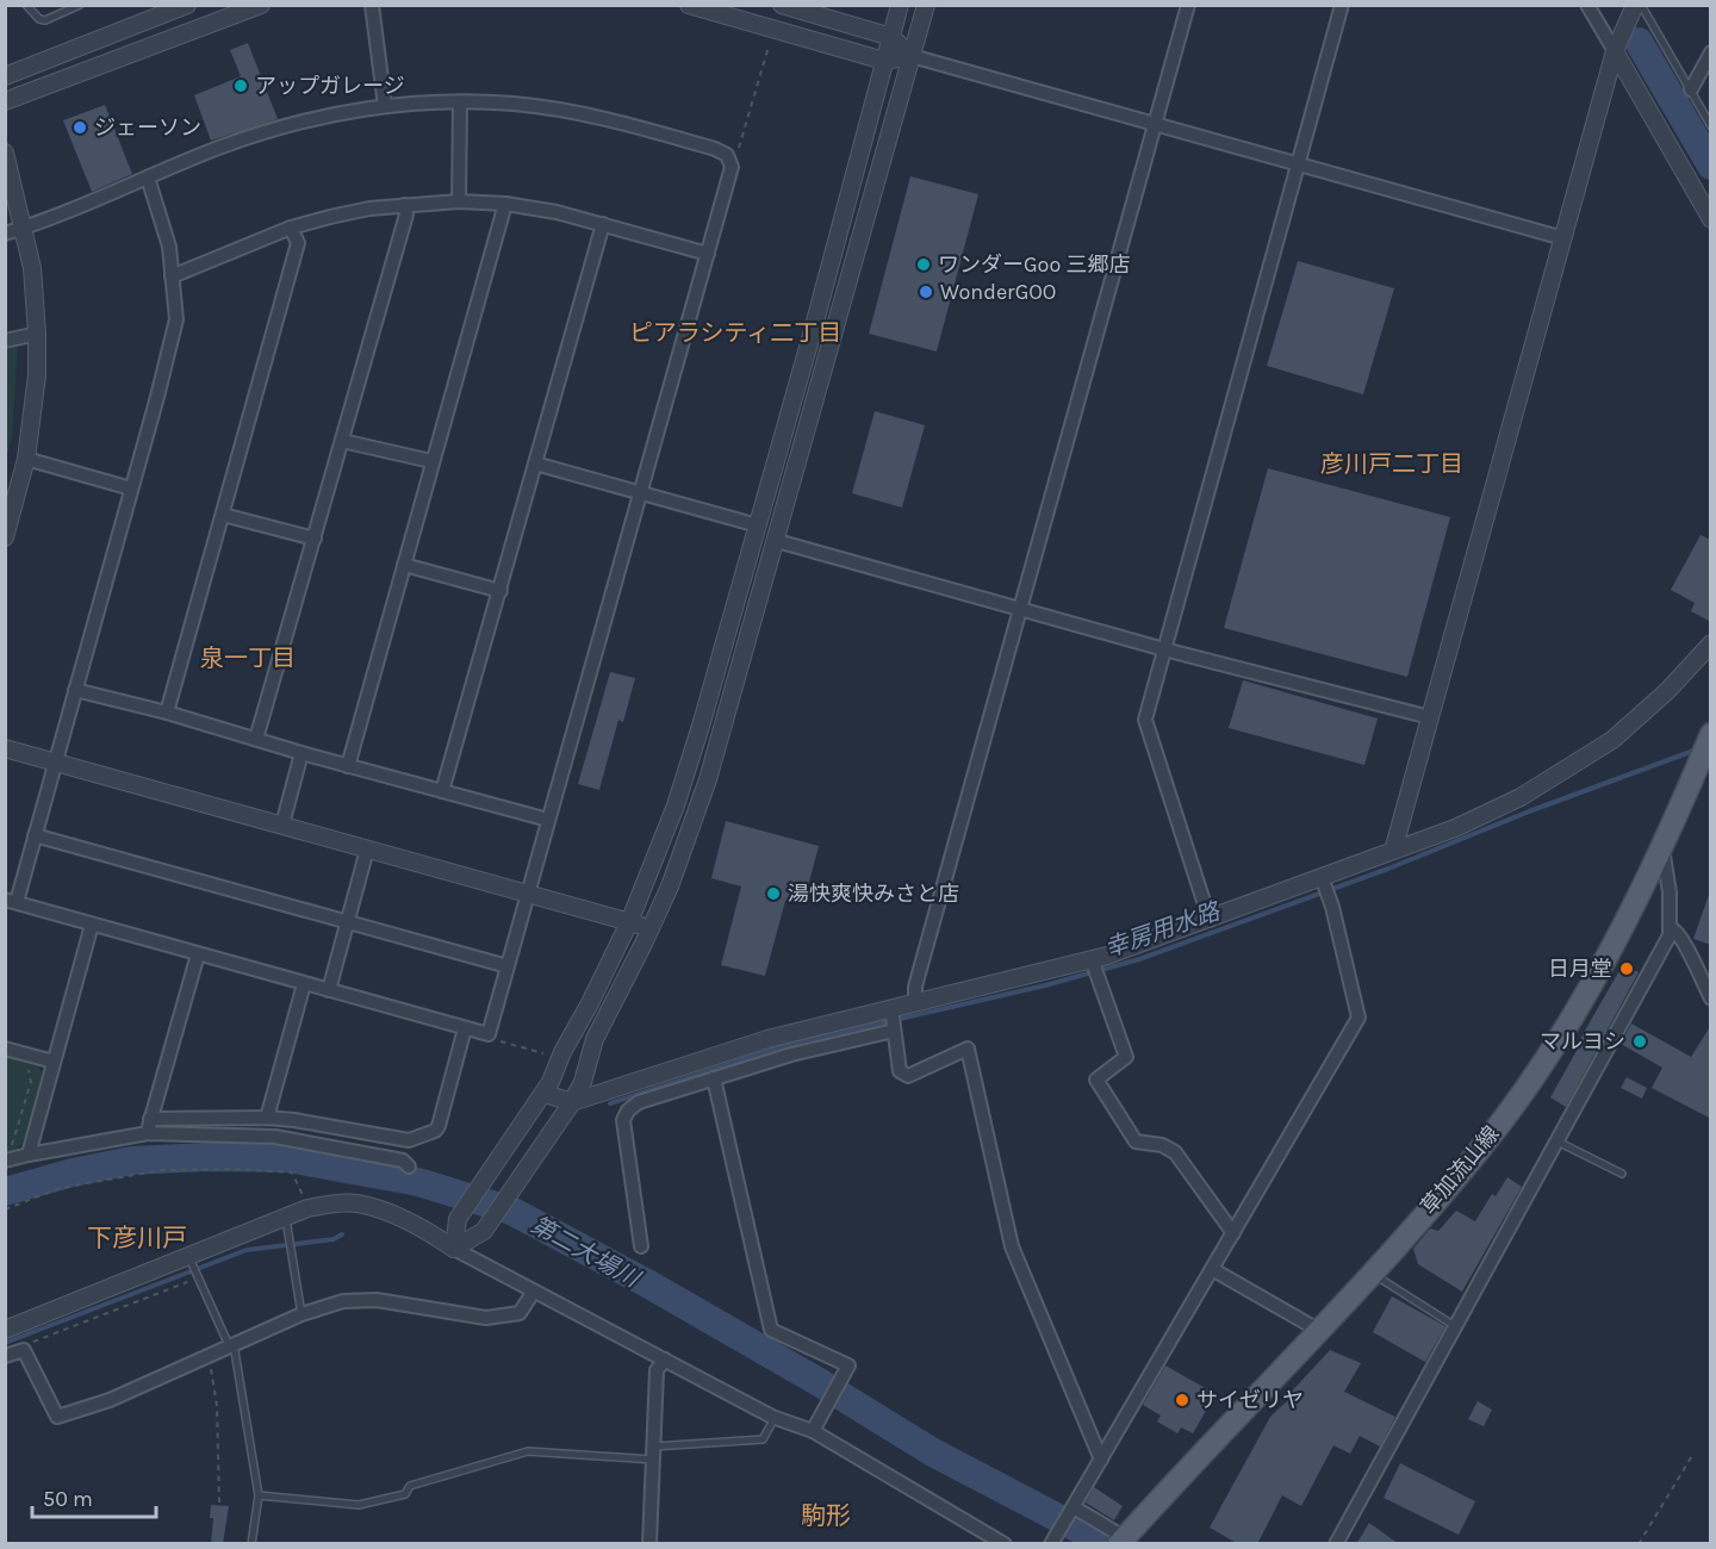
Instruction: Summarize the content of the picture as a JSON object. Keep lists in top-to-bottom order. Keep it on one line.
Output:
{"streets":{"main road":["草加流山線"]},"districts":["ピアラシティ二丁目","彦川戸二丁目","泉一丁目","下彦川戸","駒形"],"water":["幸房用水路","第二大場川"],"places":["アップガレージ","ジェーソン","ワンダーGoo 三郷店","WonderGOO","湯快爽快みさと店","日月堂","マルヨシ","サイゼリヤ"],"scale_bar":"50 m"}
